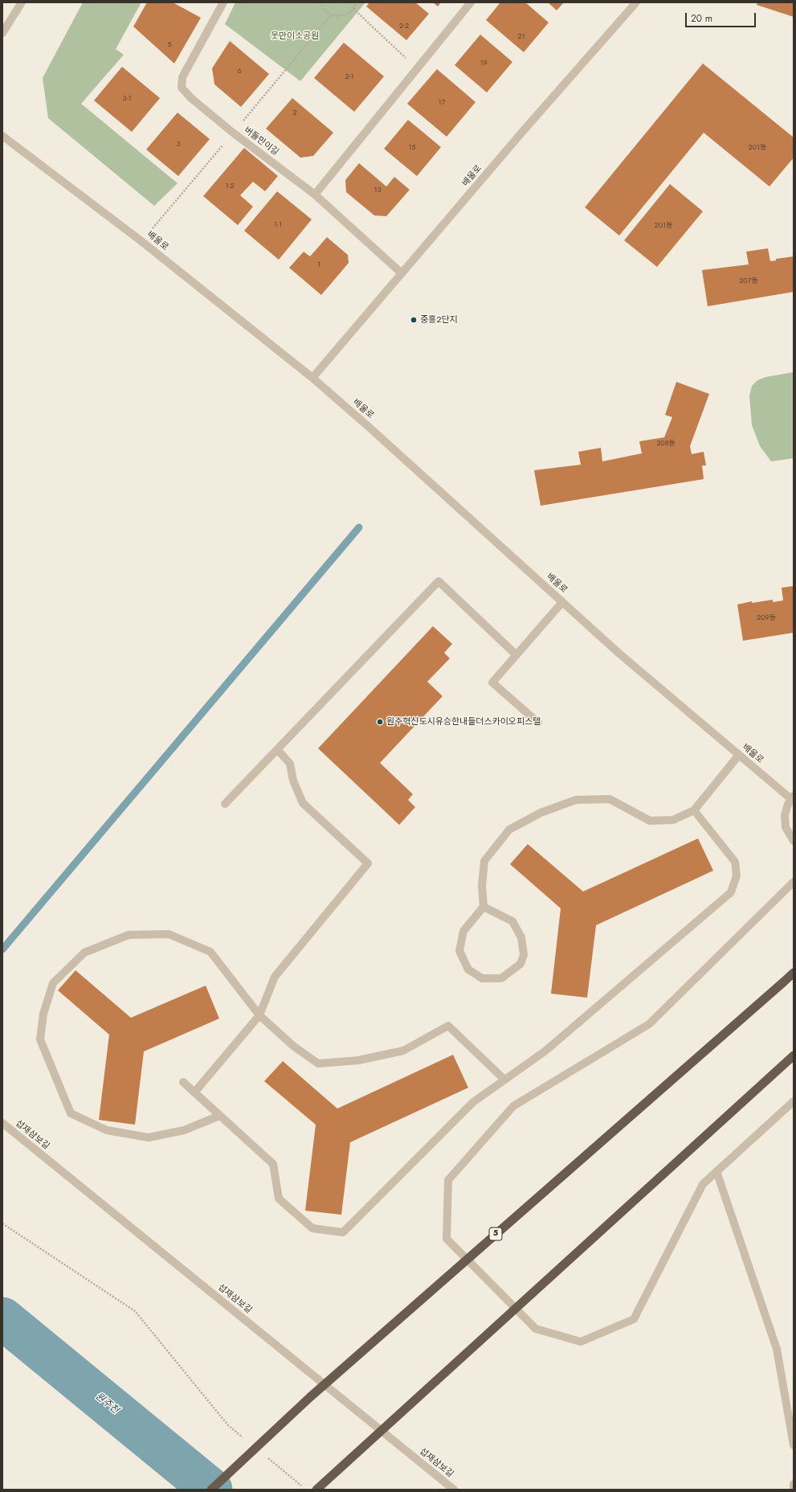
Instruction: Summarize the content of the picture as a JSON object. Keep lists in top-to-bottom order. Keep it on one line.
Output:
{"streets":{"highway":["5"],"street":["버들만이길","배울로","섭재삼보길"]},"crossings":[["버들만이길","배울로"]],"water":["원주천"],"parks":["웃만이소공원"],"places":["중흥2단지","원주혁신도시유승한내들더스카이오피스텔"],"house_numbers":["2-2","21","5","19","6","2-1","3-1","17","2","3","15","201동","1-2","13","1-1","201동","1","207동","208동","209동"],"scale_bar":"20 m"}
